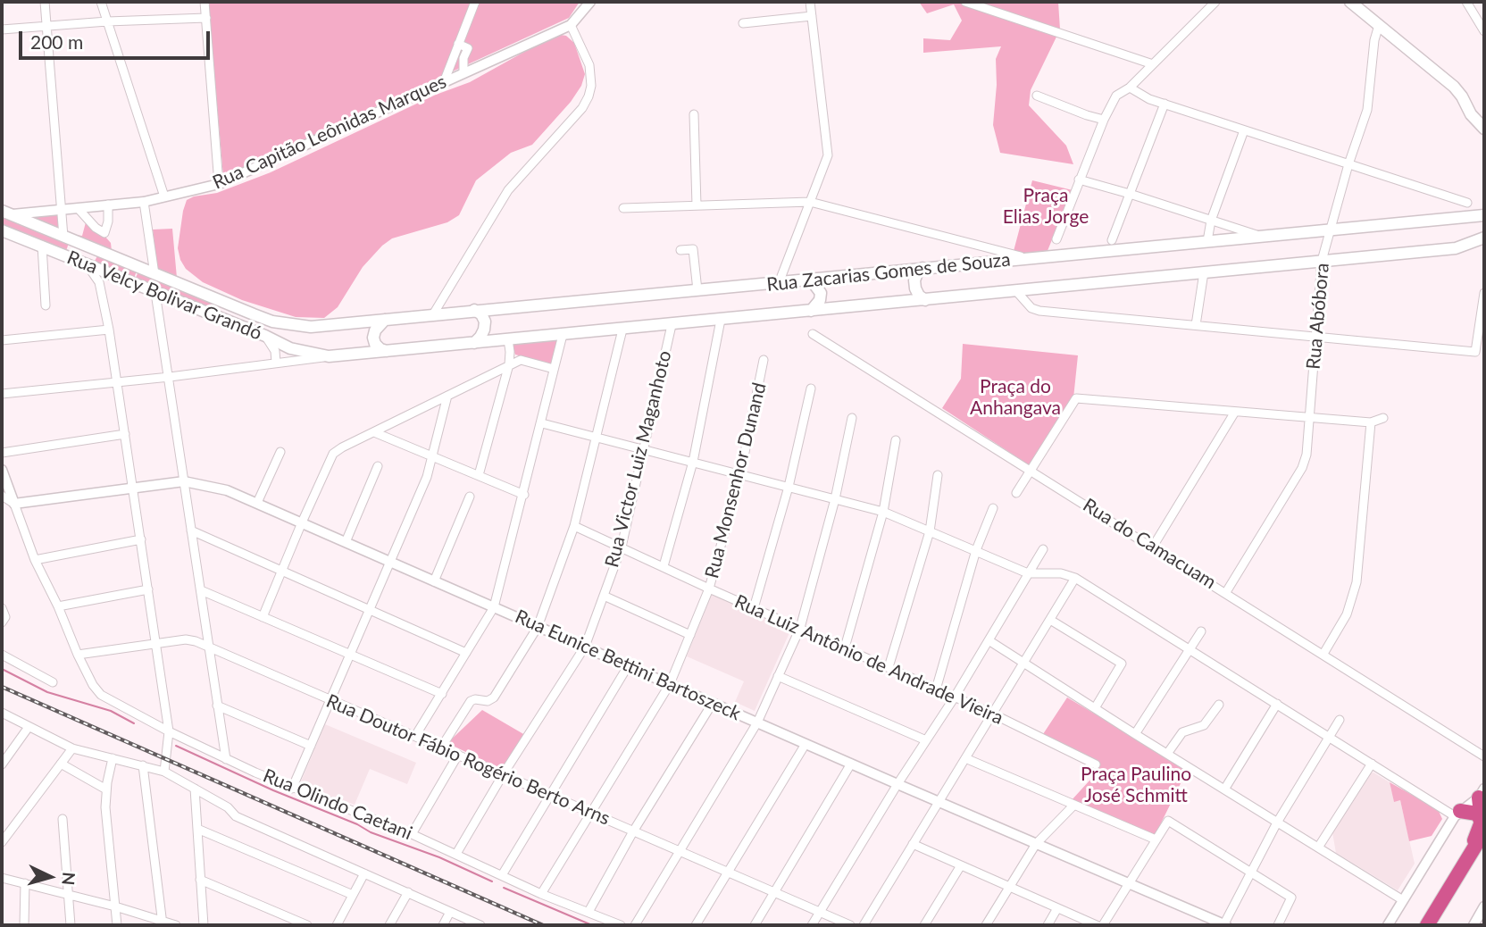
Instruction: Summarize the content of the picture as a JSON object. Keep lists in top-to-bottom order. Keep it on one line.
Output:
{"streets":{"main road":["Rua Zacarias Gomes de Souza","Rua Velcy Bolivar Grandó"],"street":["Rua Capitão Leônidas Marques","Rua Abóbora","Rua Victor Luiz Maganhoto","Rua Monsenhor Dunand","Rua do Camacuam","Rua Luiz Antônio de Andrade Vieira","Rua Eunice Bettini Bartoszeck","Rua Doutor Fábio Rogério Berto Arns","Rua Olindo Caetani"]},"crossings":[["Rua Capitão Leônidas Marques","Rua Velcy Bolivar Grandó"],["Rua Zacarias Gomes de Souza","Rua Velcy Bolivar Grandó"],["Rua Zacarias Gomes de Souza","Rua Abóbora"],["Rua Zacarias Gomes de Souza","Rua Victor Luiz Maganhoto"],["Rua Abóbora","Rua do Camacuam"],["Rua Victor Luiz Maganhoto","Rua Luiz Antônio de Andrade Vieira"],["Rua Victor Luiz Maganhoto","Rua Eunice Bettini Bartoszeck"],["Rua Victor Luiz Maganhoto","Rua Doutor Fábio Rogério Berto Arns"],["Rua Victor Luiz Maganhoto","Rua Olindo Caetani"],["Rua Monsenhor Dunand","Rua Luiz Antônio de Andrade Vieira"],["Rua Monsenhor Dunand","Rua Eunice Bettini Bartoszeck"],["Rua Monsenhor Dunand","Rua Doutor Fábio Rogério Berto Arns"],["Rua Monsenhor Dunand","Rua Olindo Caetani"],["Rua Eunice Bettini Bartoszeck","Rua Olindo Caetani"],["Rua Doutor Fábio Rogério Berto Arns","Rua Olindo Caetani"]],"parks":["Praça Elias Jorge","Praça do Anhangava","Praça Paulino José Schmitt"],"scale_bar":"200 m","north":"right"}
